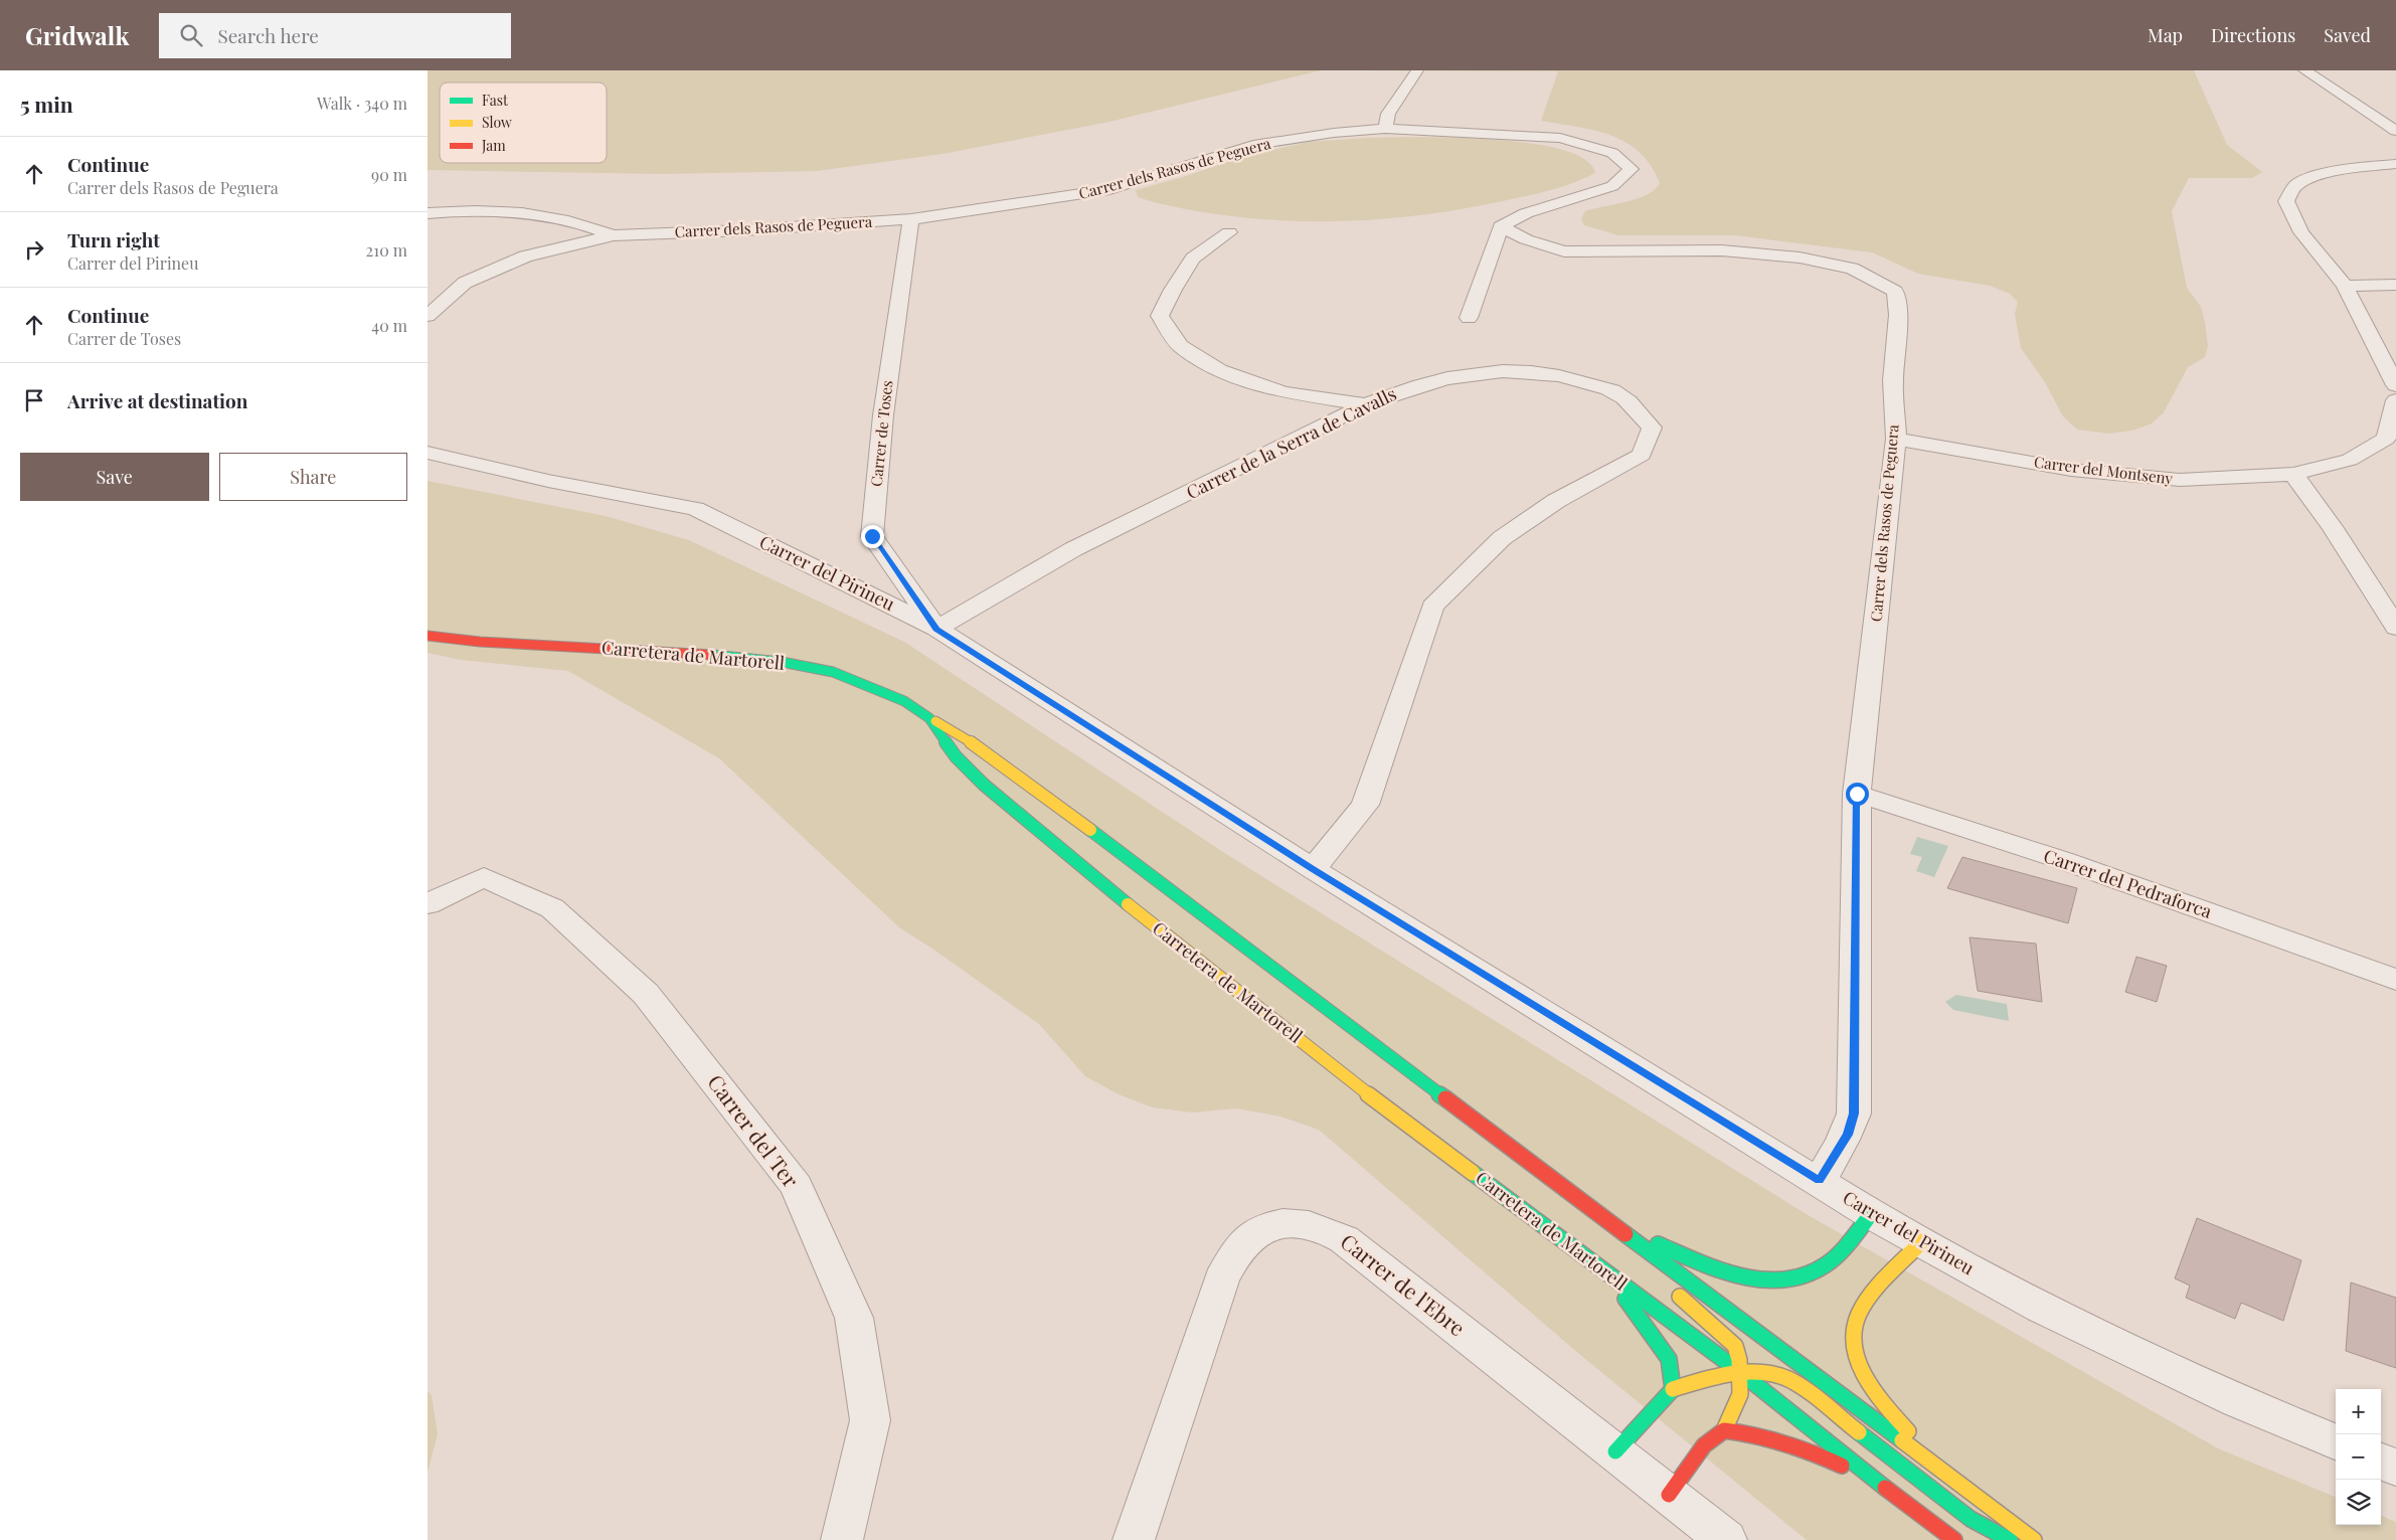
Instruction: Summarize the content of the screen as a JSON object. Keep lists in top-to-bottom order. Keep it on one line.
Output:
{"streets":{"main road":["Carretera de Martorell"],"street":["Carrer dels Rasos de Peguera","Carrer de Toses","Carrer de la Serra de Cavalls","Carrer del Montseny","Carrer del Pirineu","Carrer del Pedraforca","Carrer del Ter","Carrer de l'Ebre"]},"crossings":[["Carrer dels Rasos de Peguera","Carrer de Toses"],["Carrer dels Rasos de Peguera","Carrer del Montseny"],["Carrer dels Rasos de Peguera","Carrer del Pirineu"],["Carrer dels Rasos de Peguera","Carrer del Pedraforca"],["Carrer de Toses","Carrer de la Serra de Cavalls"],["Carrer de Toses","Carrer del Pirineu"],["Carrer de la Serra de Cavalls","Carrer del Pirineu"]],"legend":["Fast","Slow","Jam"],"page":{"header":"Gridwalk","search":"Search here","nav":["Map","Directions","Saved"],"heading":["5 min","Walk · 340 m"],"list":[["Continue","Carrer dels Rasos de Peguera","90 m"],["Turn right","Carrer del Pirineu","210 m"],["Continue","Carrer de Toses","40 m"],"Arrive at destination"],"buttons":["Save","Share"],"map_buttons":["+","−"]}}
